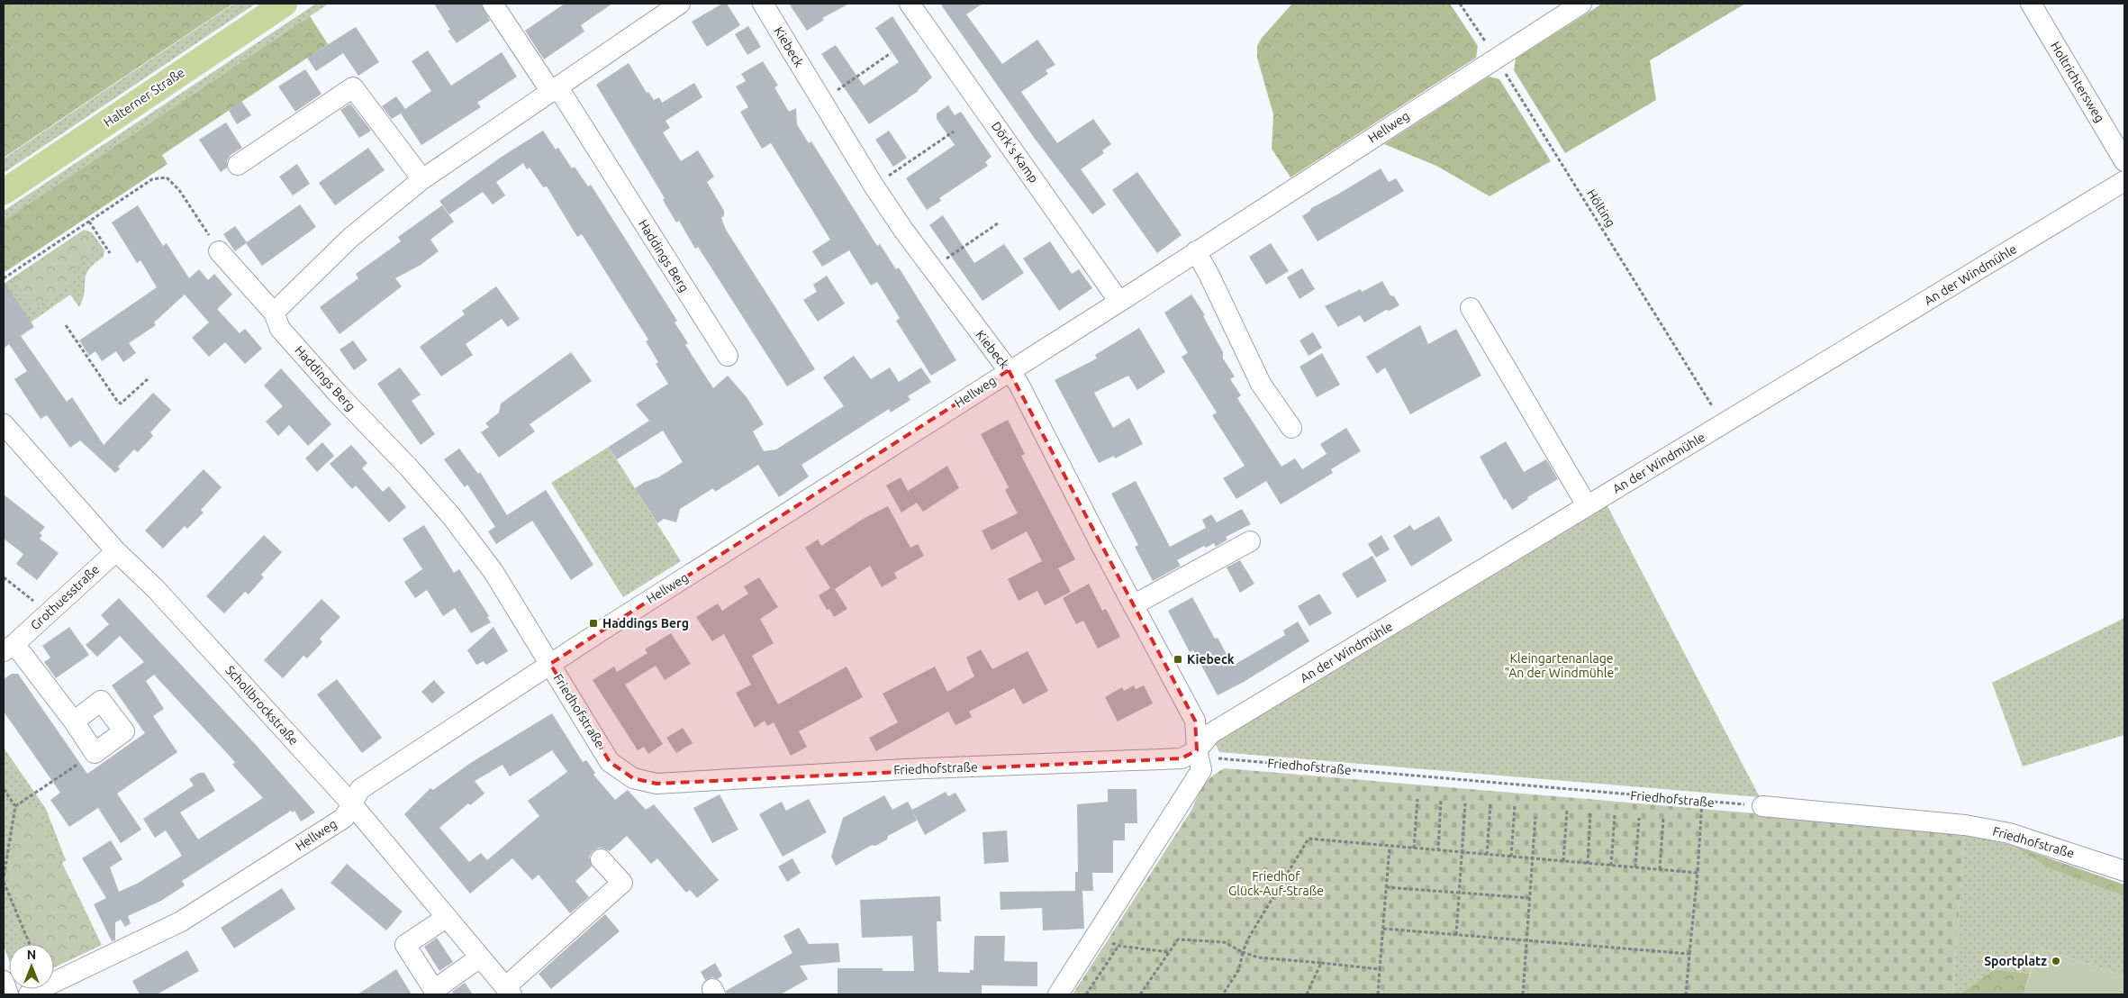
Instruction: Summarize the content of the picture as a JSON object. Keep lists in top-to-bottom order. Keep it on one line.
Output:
{"streets":{"main road":["Halterner Straße"],"street":["Kiebeck","Holtrichtersweg","Hellweg","Dörk's Kamp","Haddings Berg","An der Windmühle","Grothuesstraße","Schollbrockstraße","Friedhofstraße"],"path":["Hölting"]},"crossings":[["Kiebeck","Hellweg"],["Kiebeck","An der Windmühle"],["Kiebeck","Friedhofstraße"],["Hellweg","Dörk's Kamp"],["Hellweg","Hölting"],["Hellweg","Haddings Berg"],["Hellweg","Schollbrockstraße"],["Hellweg","Friedhofstraße"],["Hölting","An der Windmühle"],["Haddings Berg","Friedhofstraße"],["An der Windmühle","Friedhofstraße"],["Grothuesstraße","Schollbrockstraße"]],"parks":["Kleingartenanlage \"An der Windmühle\"","Friedhof Glück-Auf-Straße"],"places":{"transit":["Haddings Berg","Kiebeck"],"other":["Sportplatz"]},"north":"top"}
